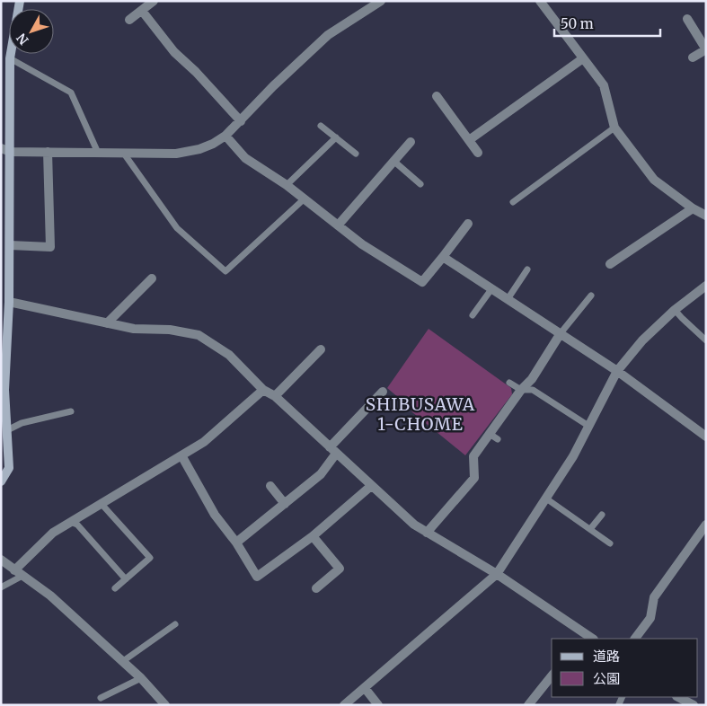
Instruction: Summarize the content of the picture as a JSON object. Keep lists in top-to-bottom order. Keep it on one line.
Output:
{"districts":["SHIBUSAWA 1-CHOME"],"legend":["道路","公園"],"scale_bar":"50 m","north":"bottom left"}
